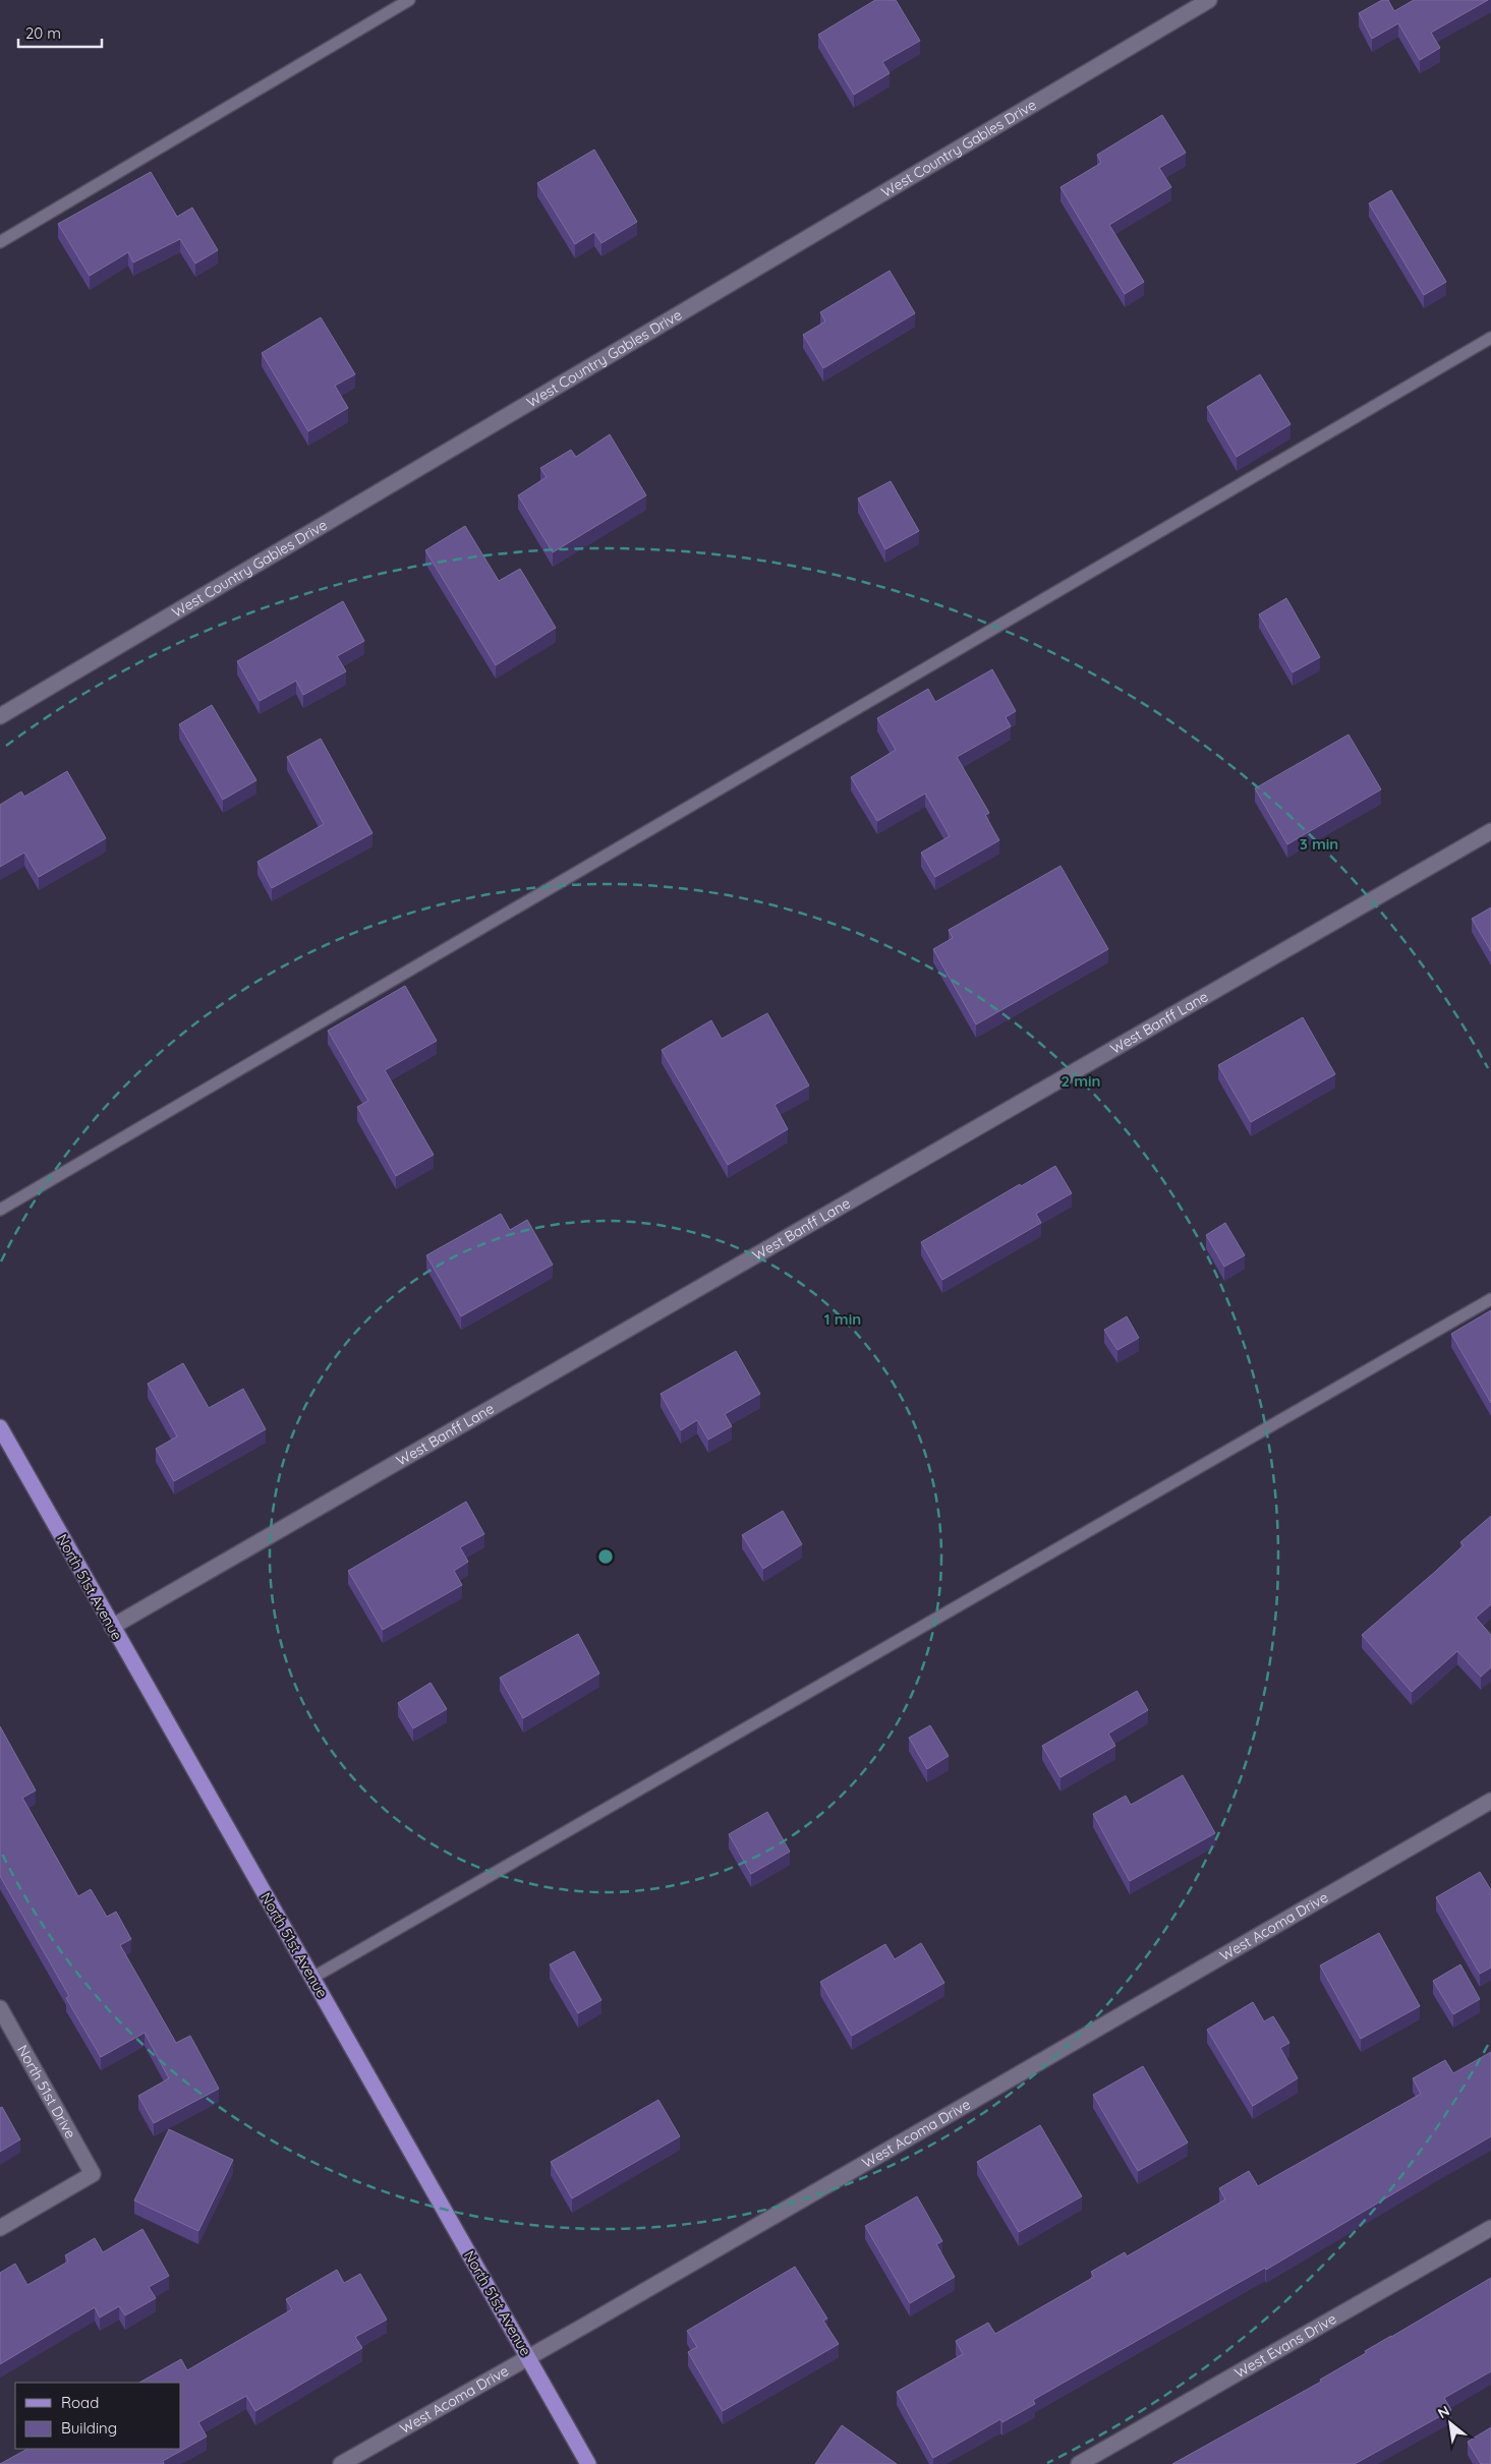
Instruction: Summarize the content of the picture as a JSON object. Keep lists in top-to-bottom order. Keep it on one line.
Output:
{"streets":{"main road":["North 51st Avenue"],"street":["West Country Gables Drive","West Banff Lane","West Acoma Drive","North 51st Drive","West Evans Drive"]},"crossings":[["West Banff Lane","North 51st Avenue"],["North 51st Avenue","West Acoma Drive"]],"legend":["Road","Building"],"scale_bar":"20 m","north":"top left","rings":["3 min","2 min","1 min"]}
